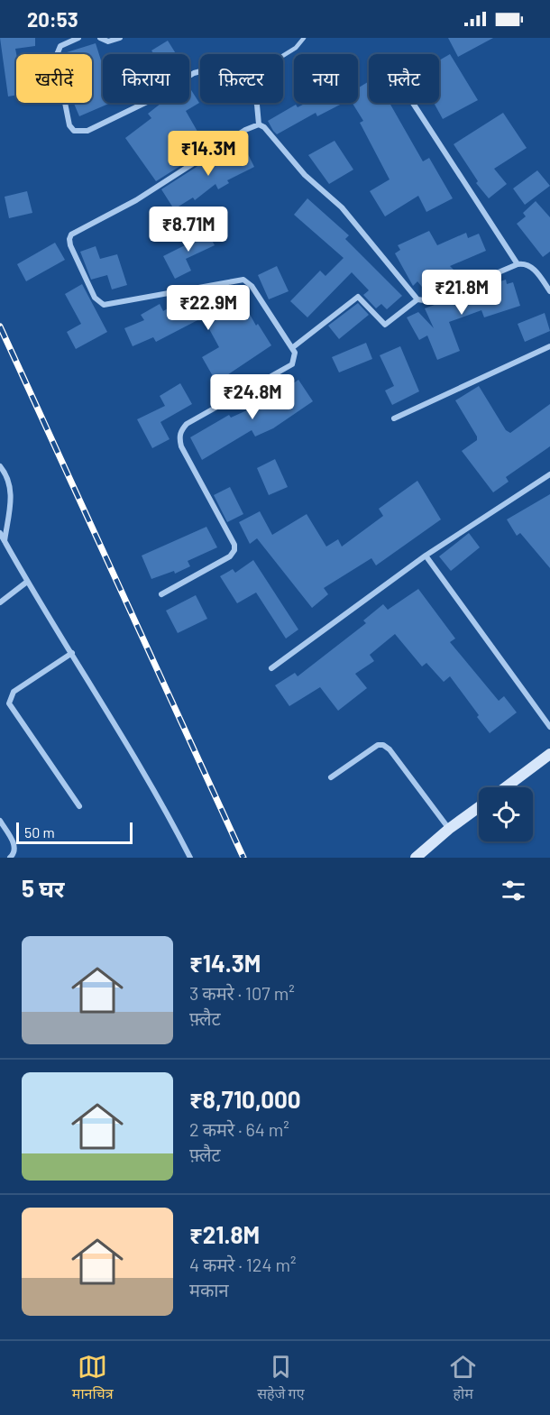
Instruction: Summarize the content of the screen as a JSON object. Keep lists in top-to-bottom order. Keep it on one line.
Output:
{"scale_bar":"50 m","page":{"status":"20:53","chip":["खरीदें","किराया","फ़िल्टर","नया","फ़्लैट"],"price":["₹14.3M","₹8.71M","₹21.8M","₹22.9M","₹24.8M"],"scale":"50 m","heading":"5 घर","list":[{"name":"₹14.3M","note":"3 कमरे · 107 m² · फ़्लैट"},{"name":"₹8,710,000","note":"2 कमरे · 64 m² · फ़्लैट"},{"name":"₹21.8M","note":"4 कमरे · 124 m² · मकान"}],"tabs":["मानचित्र","सहेजे गए","होम"]}}
